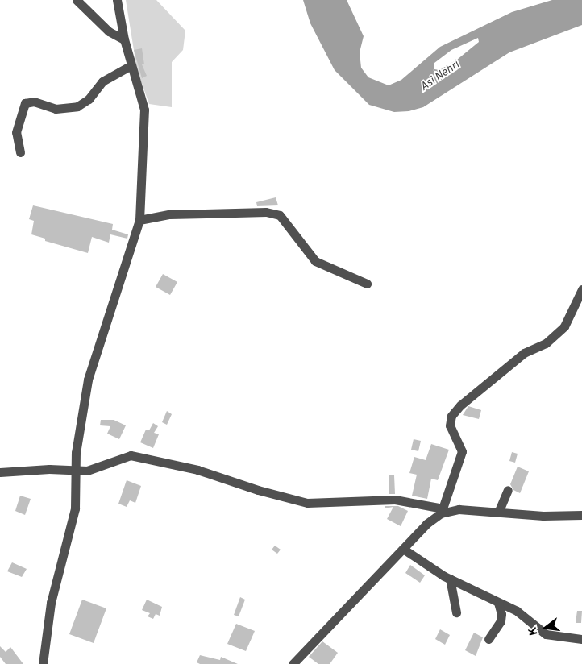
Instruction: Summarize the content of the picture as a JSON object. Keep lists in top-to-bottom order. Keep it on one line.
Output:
{"water":["Asi Nehri"],"north":"left"}
